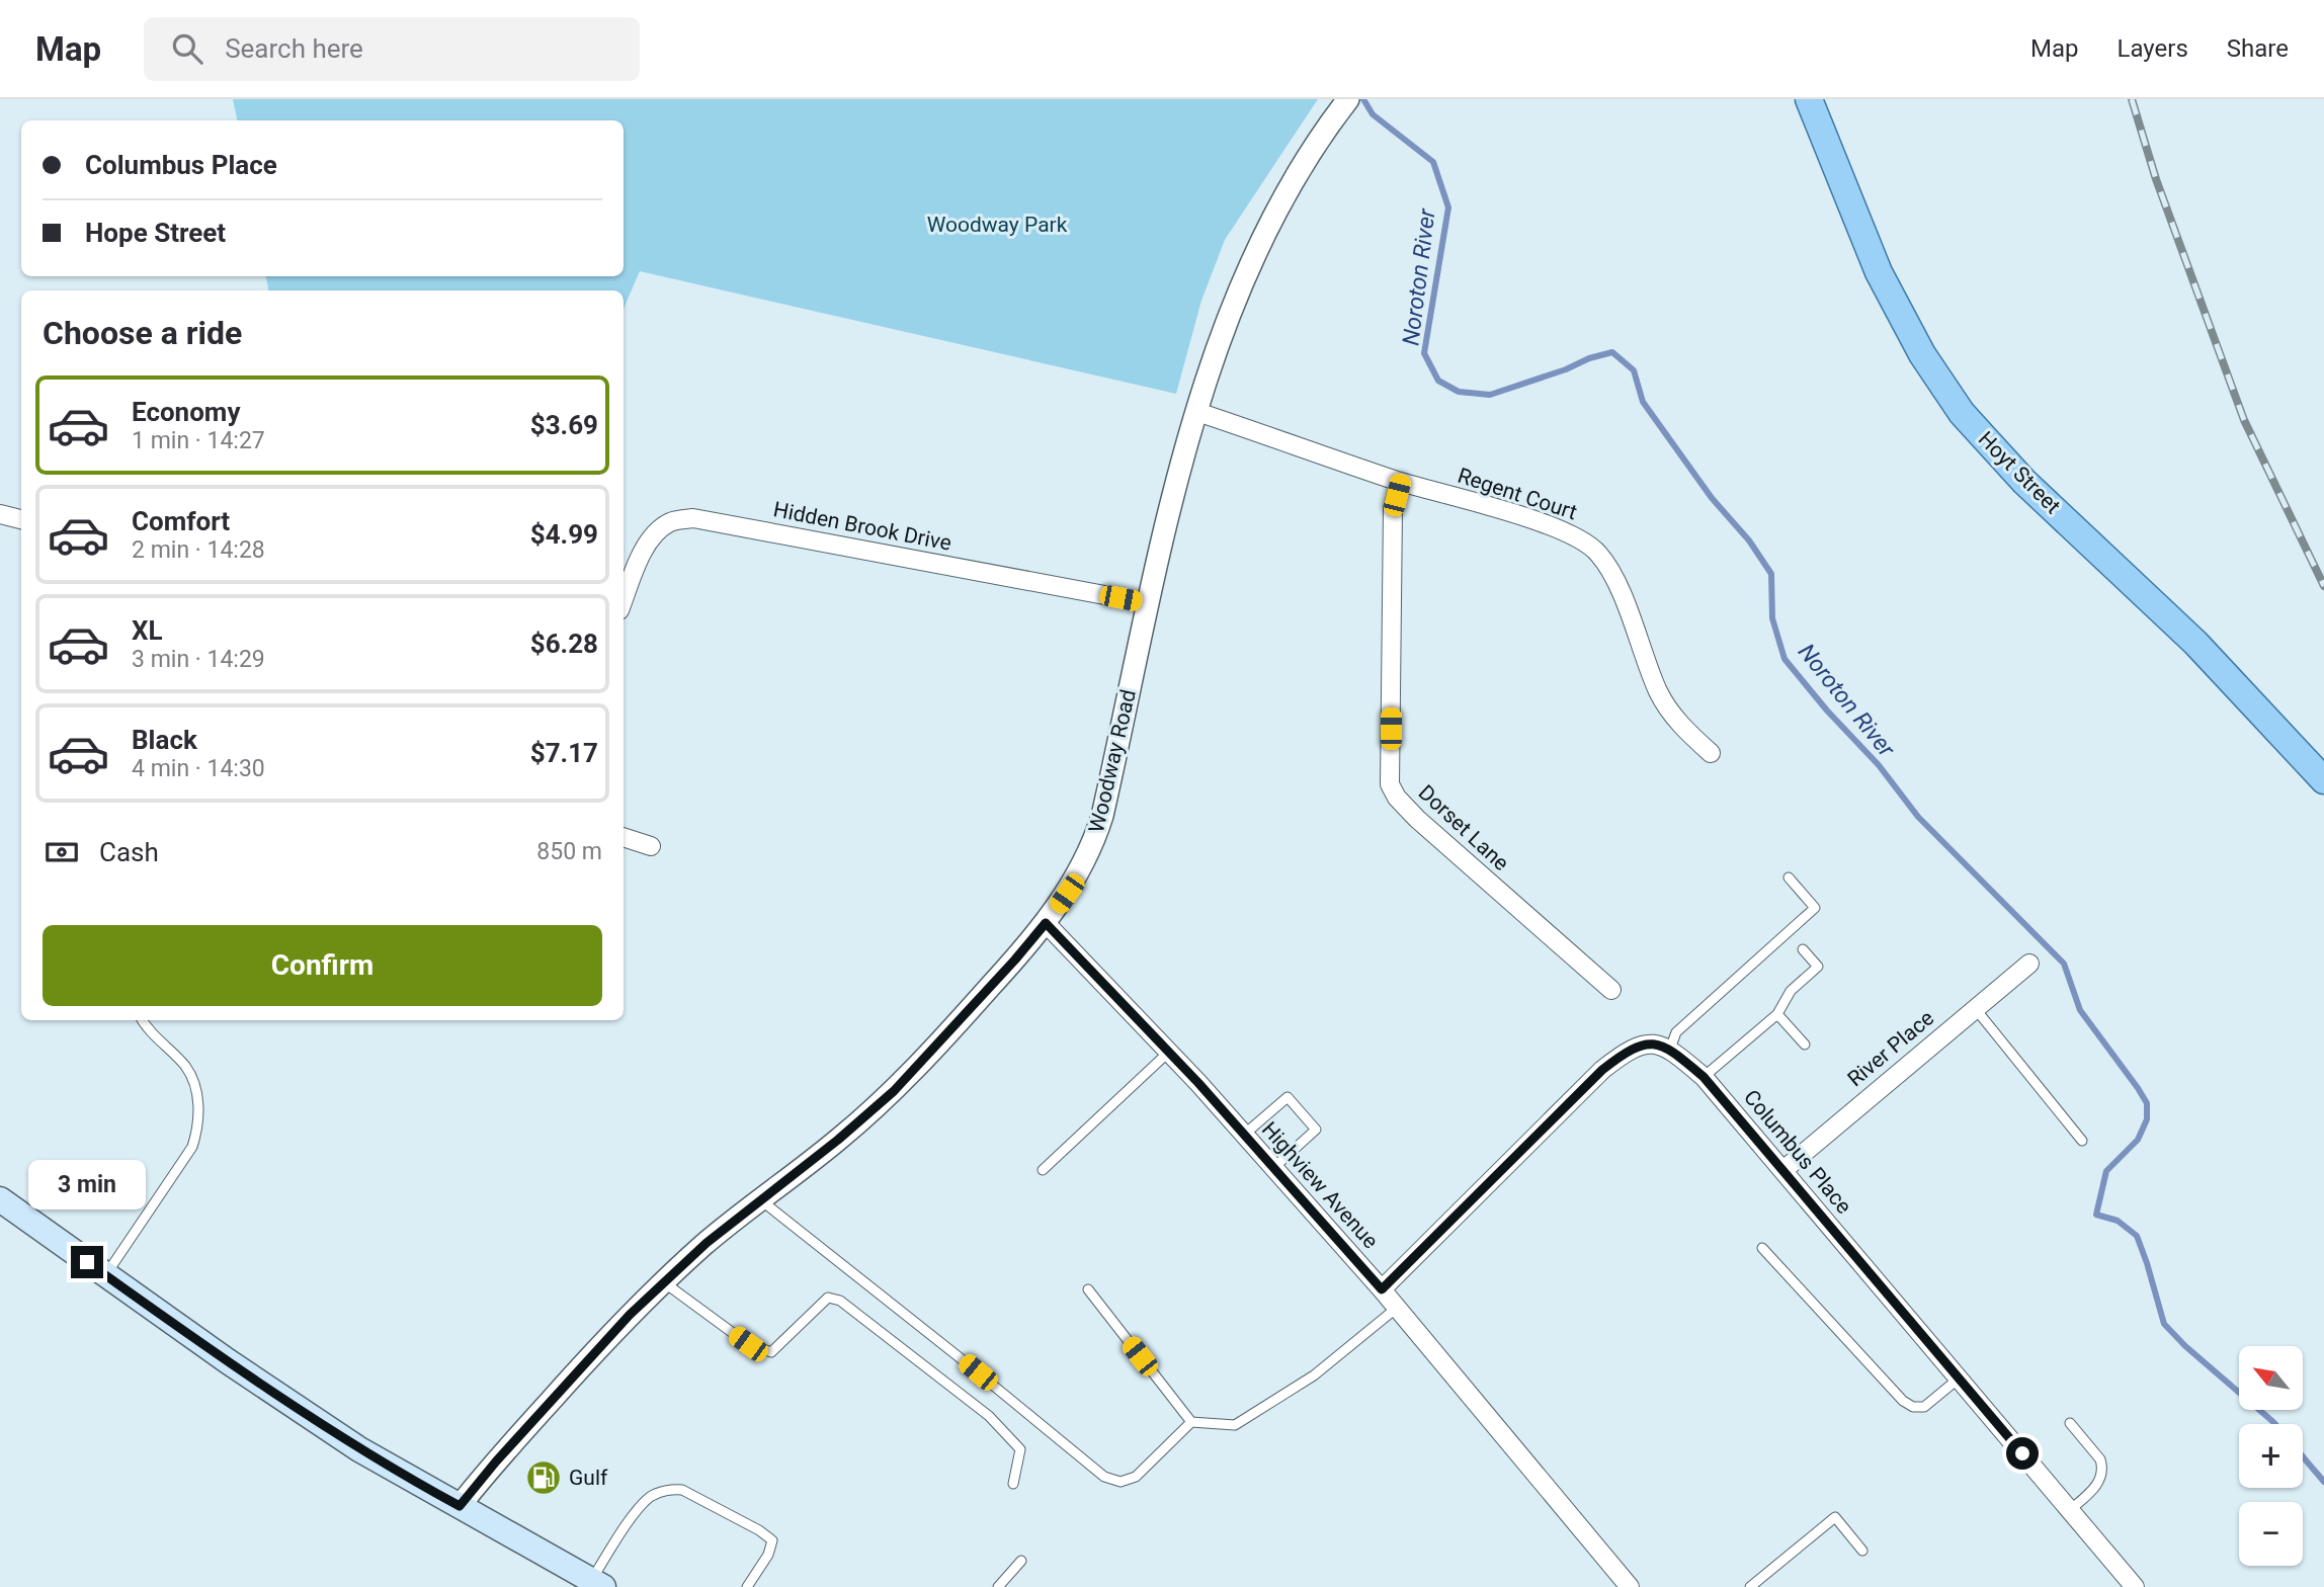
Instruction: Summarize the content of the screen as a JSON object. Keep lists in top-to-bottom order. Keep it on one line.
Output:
{"streets":{"main road":["Hoyt Street"],"street":["Regent Court","Hidden Brook Drive","Woodway Road","Dorset Lane","River Place","Columbus Place","Highview Avenue"]},"crossings":[["Regent Court","Woodway Road"],["Regent Court","Dorset Lane"],["Hidden Brook Drive","Woodway Road"],["Woodway Road","Highview Avenue"],["River Place","Columbus Place"]],"water":["Noroton River"],"parks":["Woodway Park"],"places":{"fuel station":["Gulf"]},"north":"top left","page":{"header":"Map","search":"Search here","nav":["Map","Layers","Share"],"banner":["Columbus Place","Hope Street"],"heading":"Choose a ride","list":[{"name":"Economy","note":"1 min · 14:27","value":"$3.69"},{"name":"Comfort","note":"2 min · 14:28","value":"$4.99"},{"name":"XL","note":"3 min · 14:29","value":"$6.28"},{"name":"Black","note":"4 min · 14:30","value":"$7.17"}],"pay":["Cash","850 m"],"buttons":"Confirm","bubble":"3 min","map_buttons":["+","−"]}}
